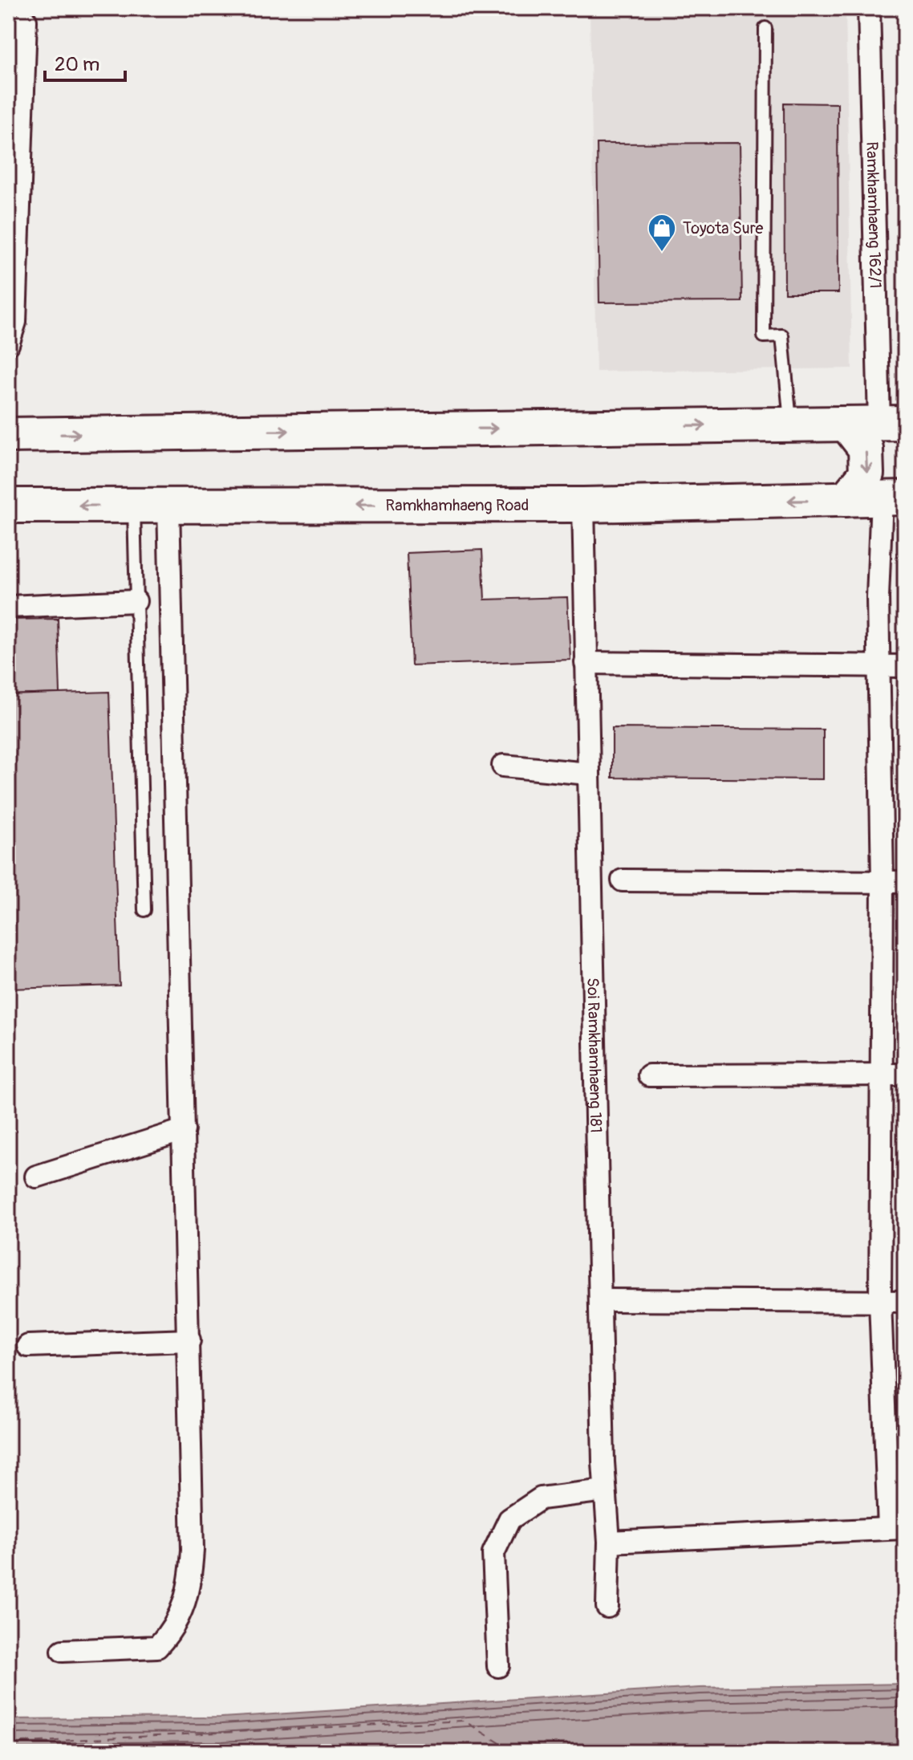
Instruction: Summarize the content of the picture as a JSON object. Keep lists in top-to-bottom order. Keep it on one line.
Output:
{"streets":{"main road":["Ramkhamhaeng Road"],"street":["Ramkhamhaeng 162/1","Soi Ramkhamhaeng 181"]},"crossings":[["Ramkhamhaeng Road","Soi Ramkhamhaeng 181"]],"places":{"shop":["Toyota Sure"]},"scale_bar":"20 m"}
